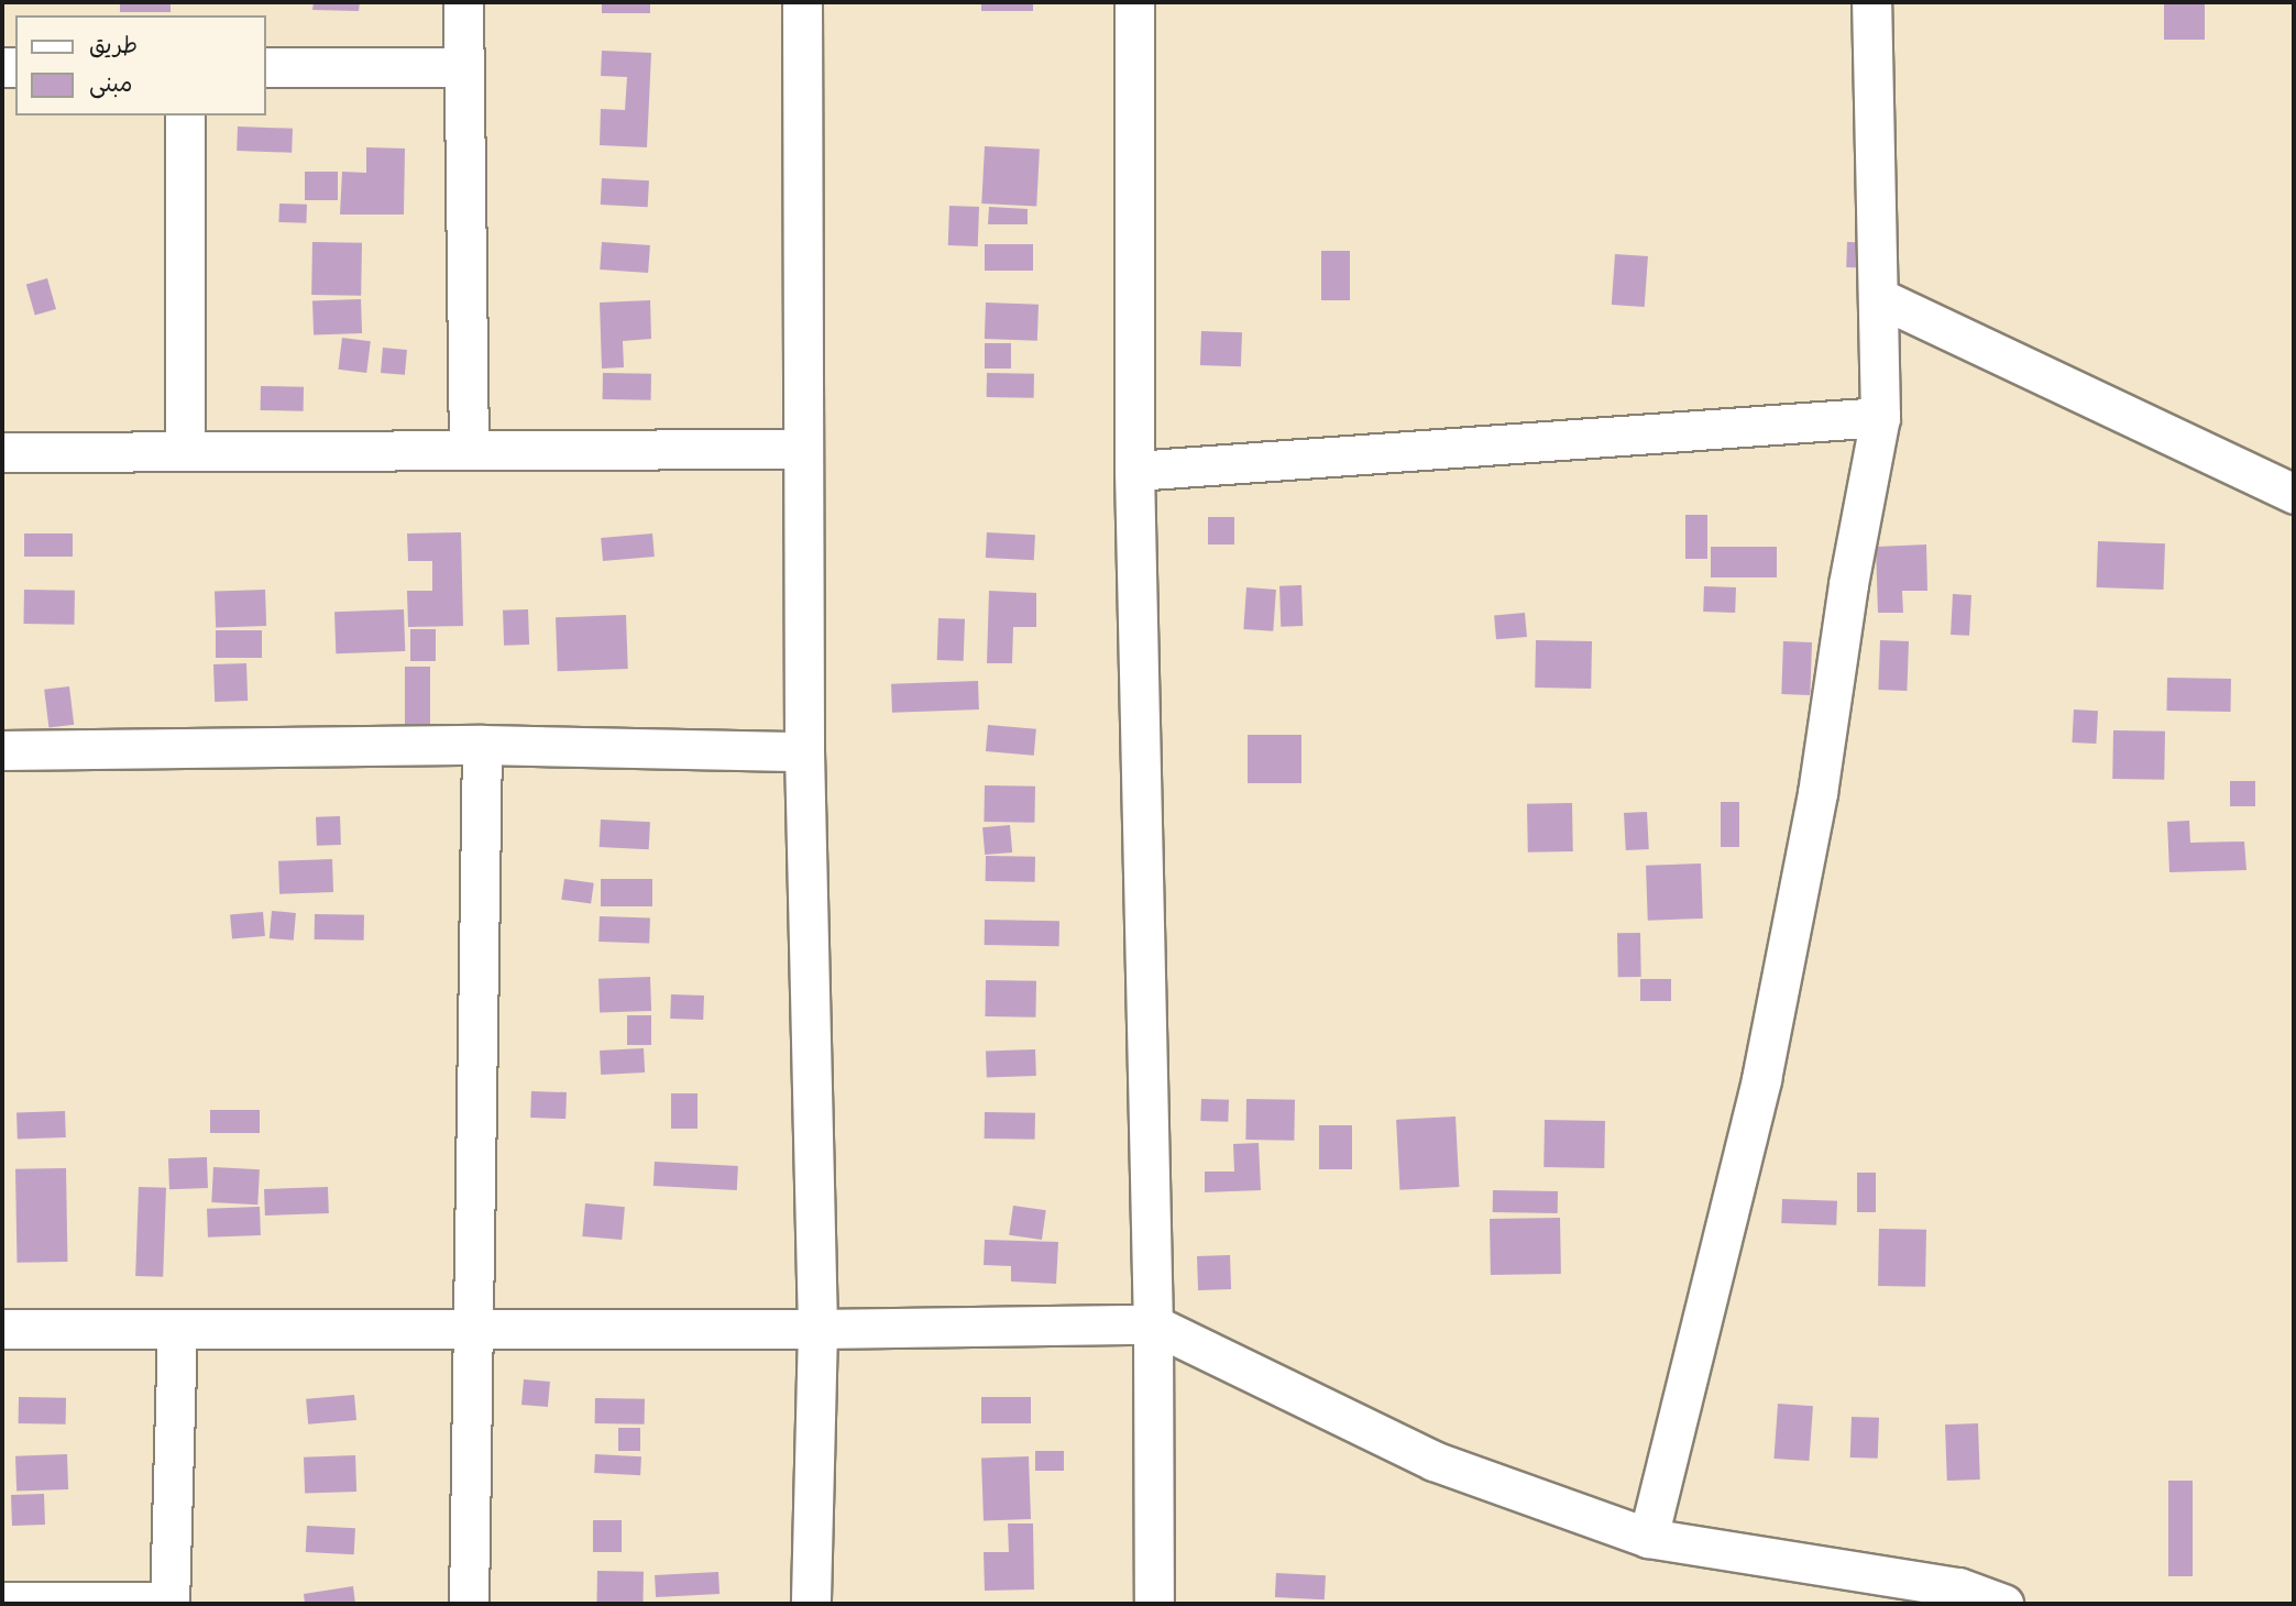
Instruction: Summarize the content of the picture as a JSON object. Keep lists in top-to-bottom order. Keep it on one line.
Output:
{"legend":["طريق","مبنى"]}
